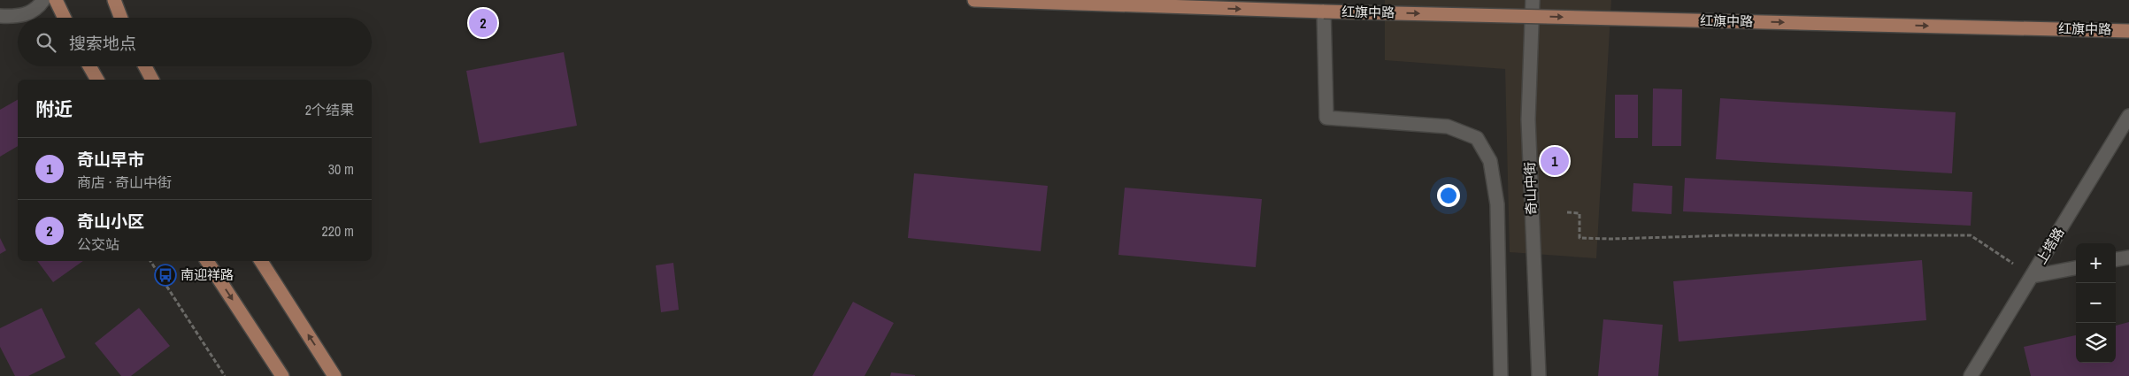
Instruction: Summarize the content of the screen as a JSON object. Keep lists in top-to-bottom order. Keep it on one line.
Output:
{"streets":{"main road":["红旗中路"],"street":["奇山中街","上塔路"]},"one_way":["红旗中路"],"places":{"bus stop":["南迎祥路"]},"page":{"pins":["2","1"],"search":"搜索地点","heading":["附近","2个结果"],"list":[{"mark":"1","name":"奇山早市","note":"商店 · 奇山中街","value":"30 m"},{"mark":"2","name":"奇山小区","note":"公交站","value":"220 m"}],"map_buttons":["+","−"]}}
